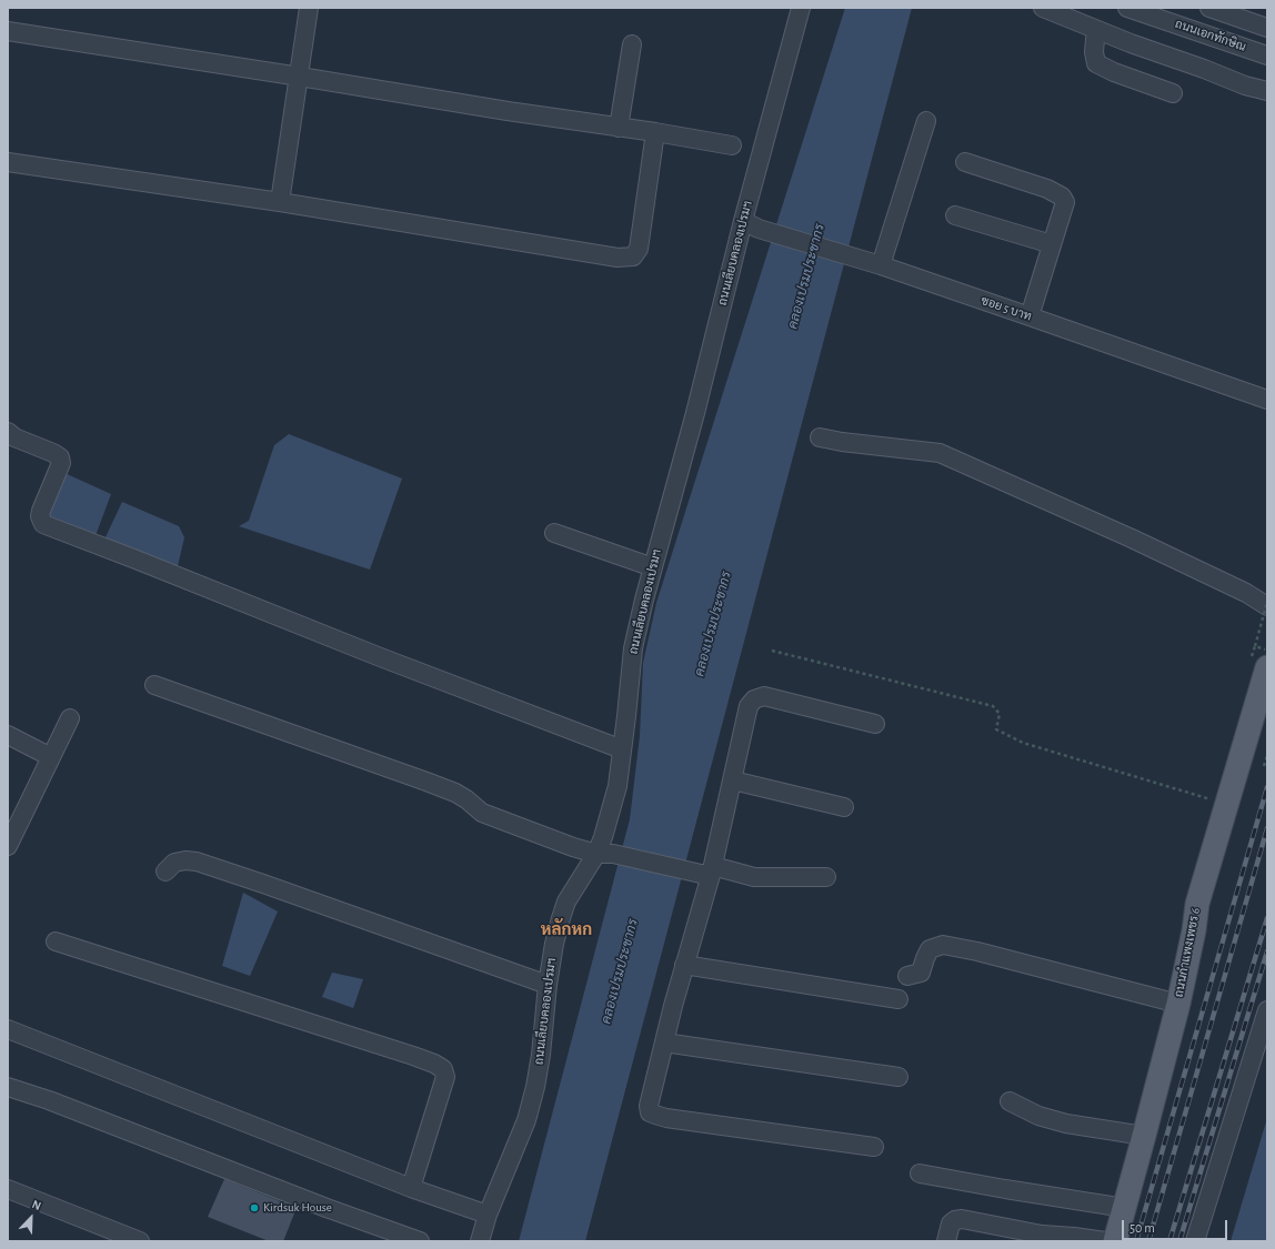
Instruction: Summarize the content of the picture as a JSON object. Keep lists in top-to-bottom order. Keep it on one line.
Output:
{"streets":{"main road":["ถนนกำแพงเพชร 6"],"street":["ถนนเอกทักษิณ","ถนนเลียบคลองเปรมฯ","ซอย 5 บาท"]},"crossings":[["ถนนเลียบคลองเปรมฯ","ซอย 5 บาท"]],"districts":["หลักหก"],"water":["คลองเปรมประชากร"],"places":["Kirdsuk House"],"scale_bar":"50 m","north":"top right"}
